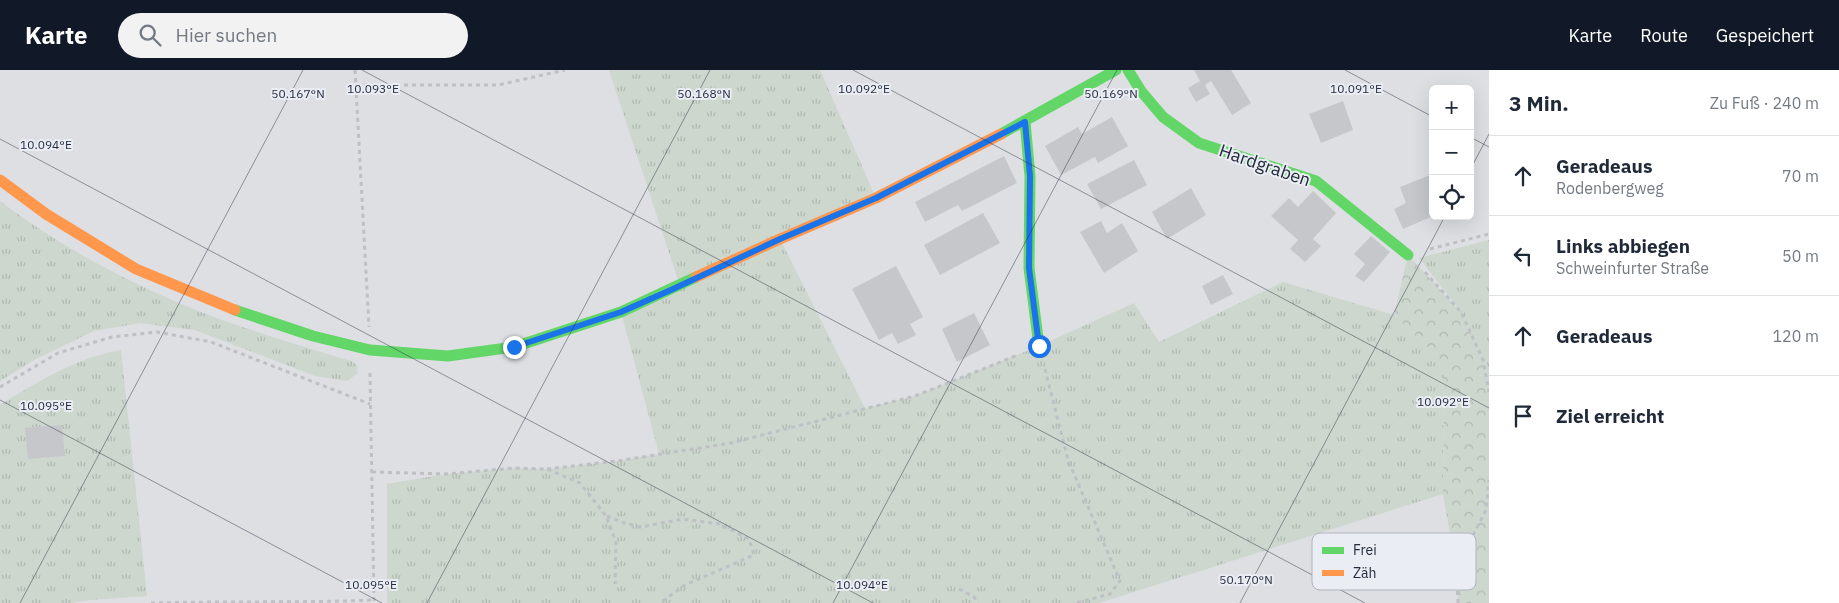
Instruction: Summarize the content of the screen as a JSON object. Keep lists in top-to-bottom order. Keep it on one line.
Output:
{"streets":{"main road":["Hardgraben"]},"legend":["Frei","Zäh"],"page":{"header":"Karte","search":"Hier suchen","nav":["Karte","Route","Gespeichert"],"heading":["3 Min.","Zu Fuß · 240 m"],"map_buttons":["+","−"],"list":[["Geradeaus","Rodenbergweg","70 m"],["Links abbiegen","Schweinfurter Straße","50 m"],["Geradeaus","120 m"],"Ziel erreicht"]},"coordinates":["10.091°E","10.093°E","10.092°E","50.167°N","50.168°N","50.169°N","10.094°E","10.095°E","50.170°N"]}
